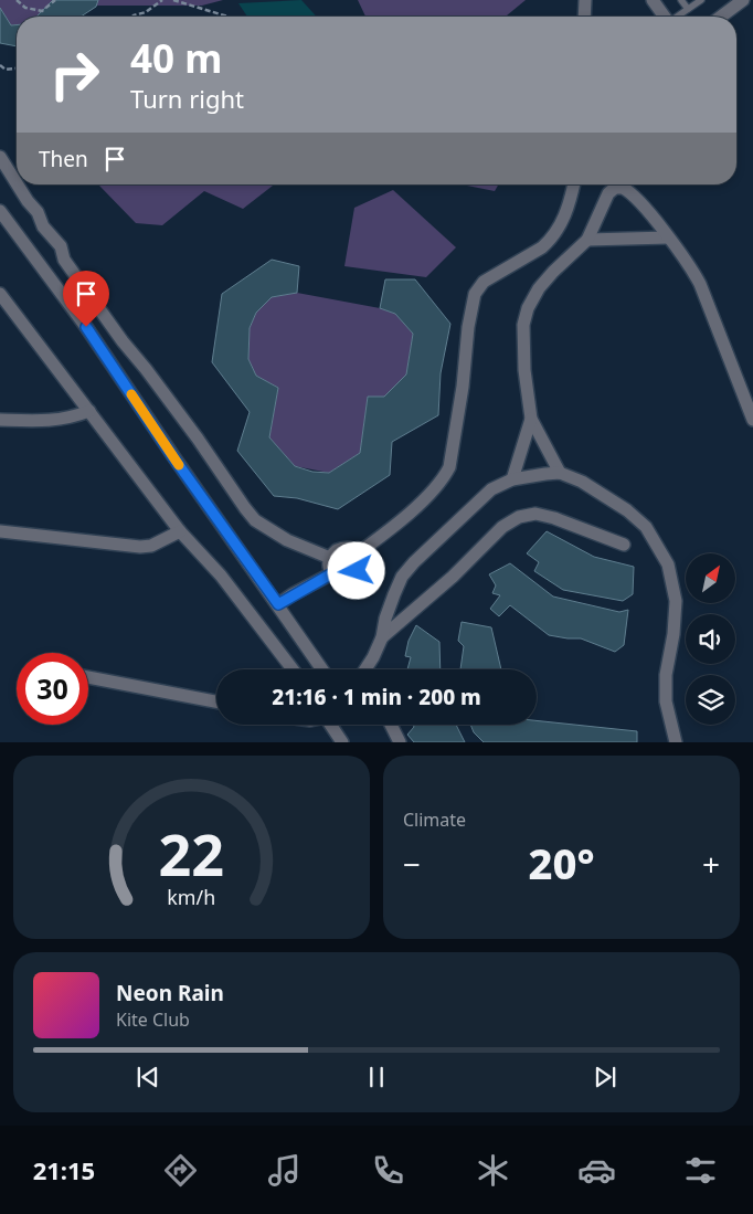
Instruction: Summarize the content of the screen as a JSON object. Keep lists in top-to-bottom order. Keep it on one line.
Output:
{"north":"top right","page":{"turn":["40 m","Turn right"],"then":"Then","limit":"30","trip":"21:16 · 1 min · 200 m","tile":"Climate","heat":["−","20°","+"],"song":["Neon Rain","Kite Club"],"tabs":"21:15","gauge":["22","km/h"]}}
